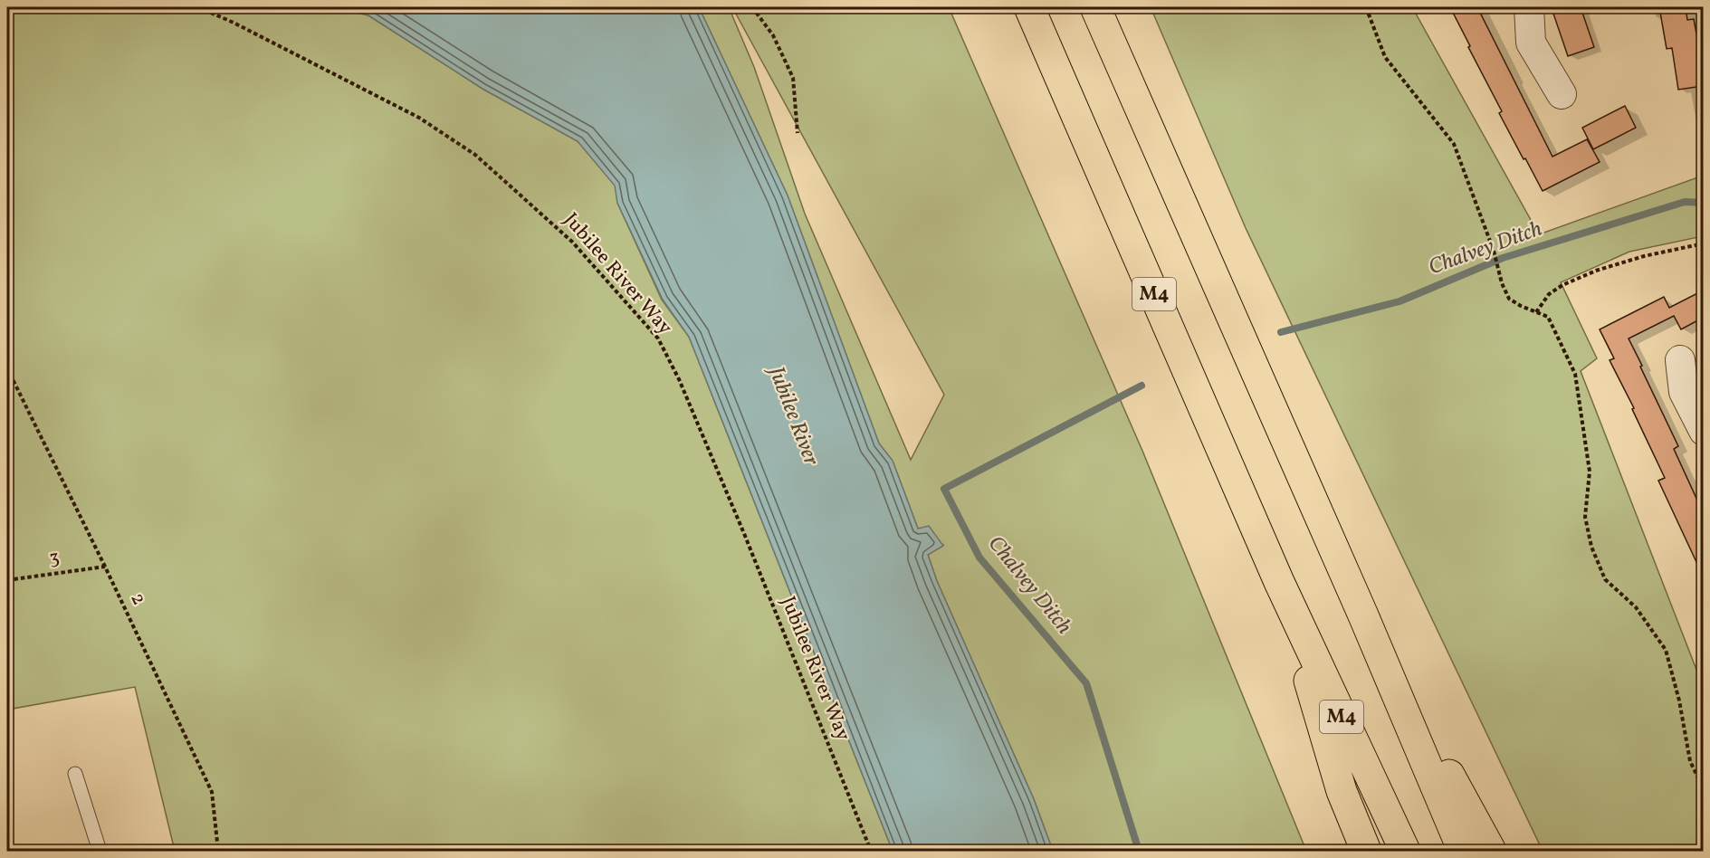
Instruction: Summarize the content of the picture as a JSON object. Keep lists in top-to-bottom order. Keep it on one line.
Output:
{"streets":{"highway":["M4"],"path":["Jubilee River Way","3","2"]},"crossings":[["3","2"]],"water":["Chalvey Ditch","Jubilee River"]}
